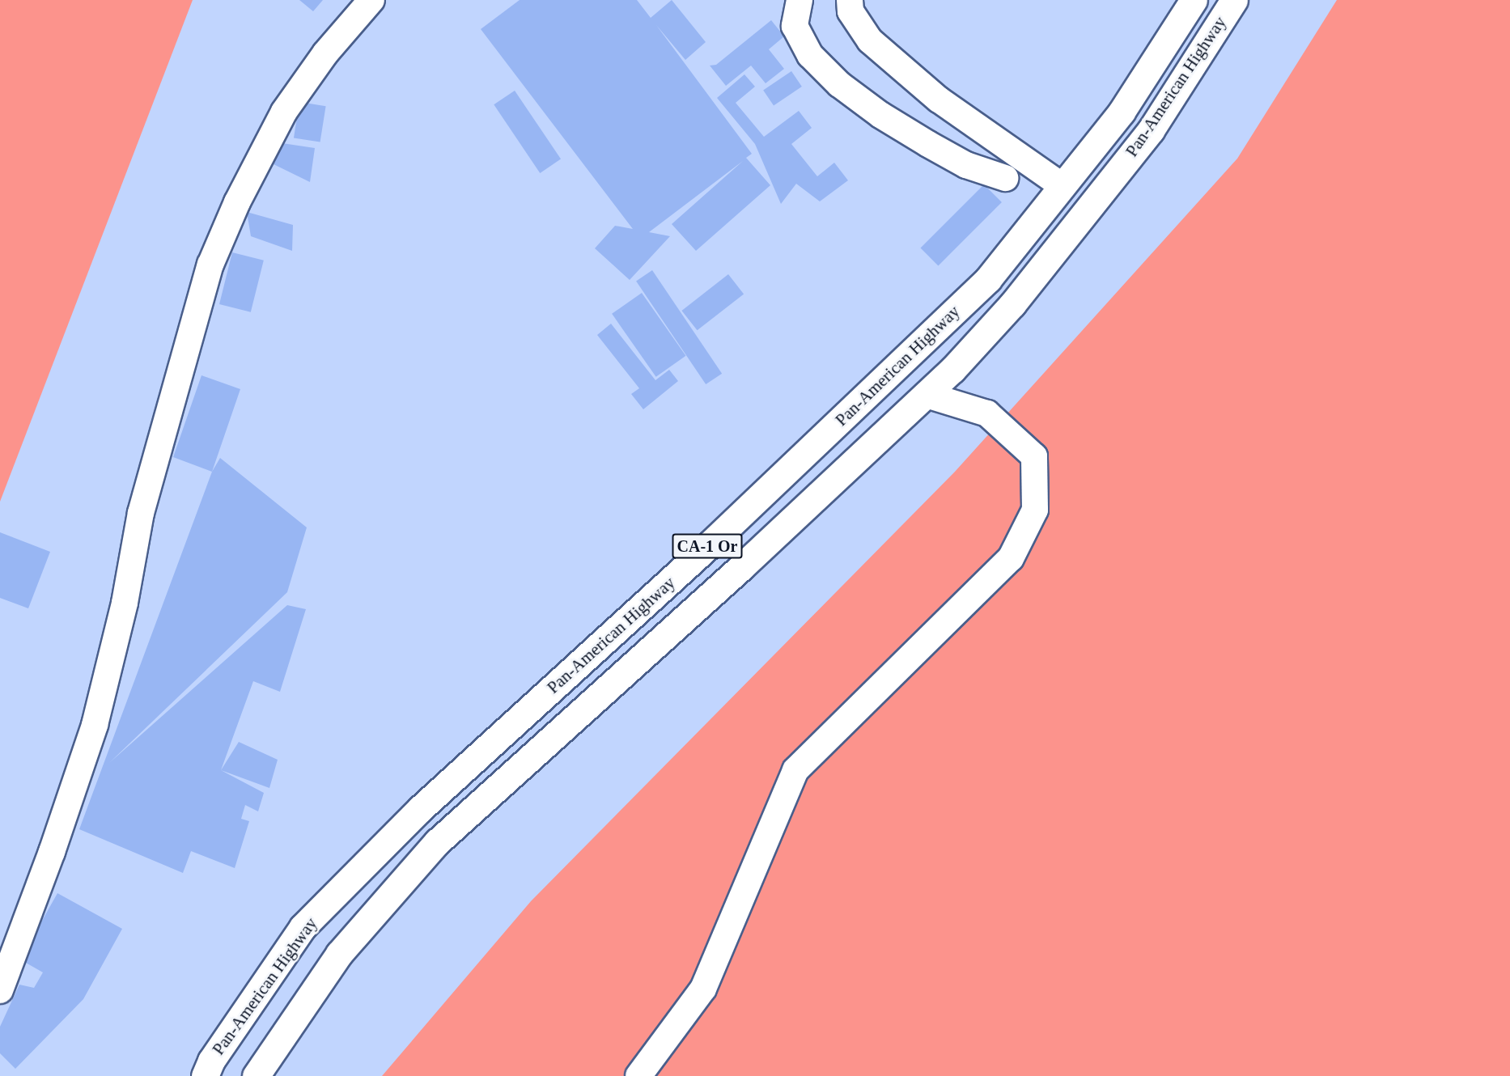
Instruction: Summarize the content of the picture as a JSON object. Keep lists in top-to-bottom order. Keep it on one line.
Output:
{"streets":{"highway":["Pan-American Highway","CA-1 Or"]}}
